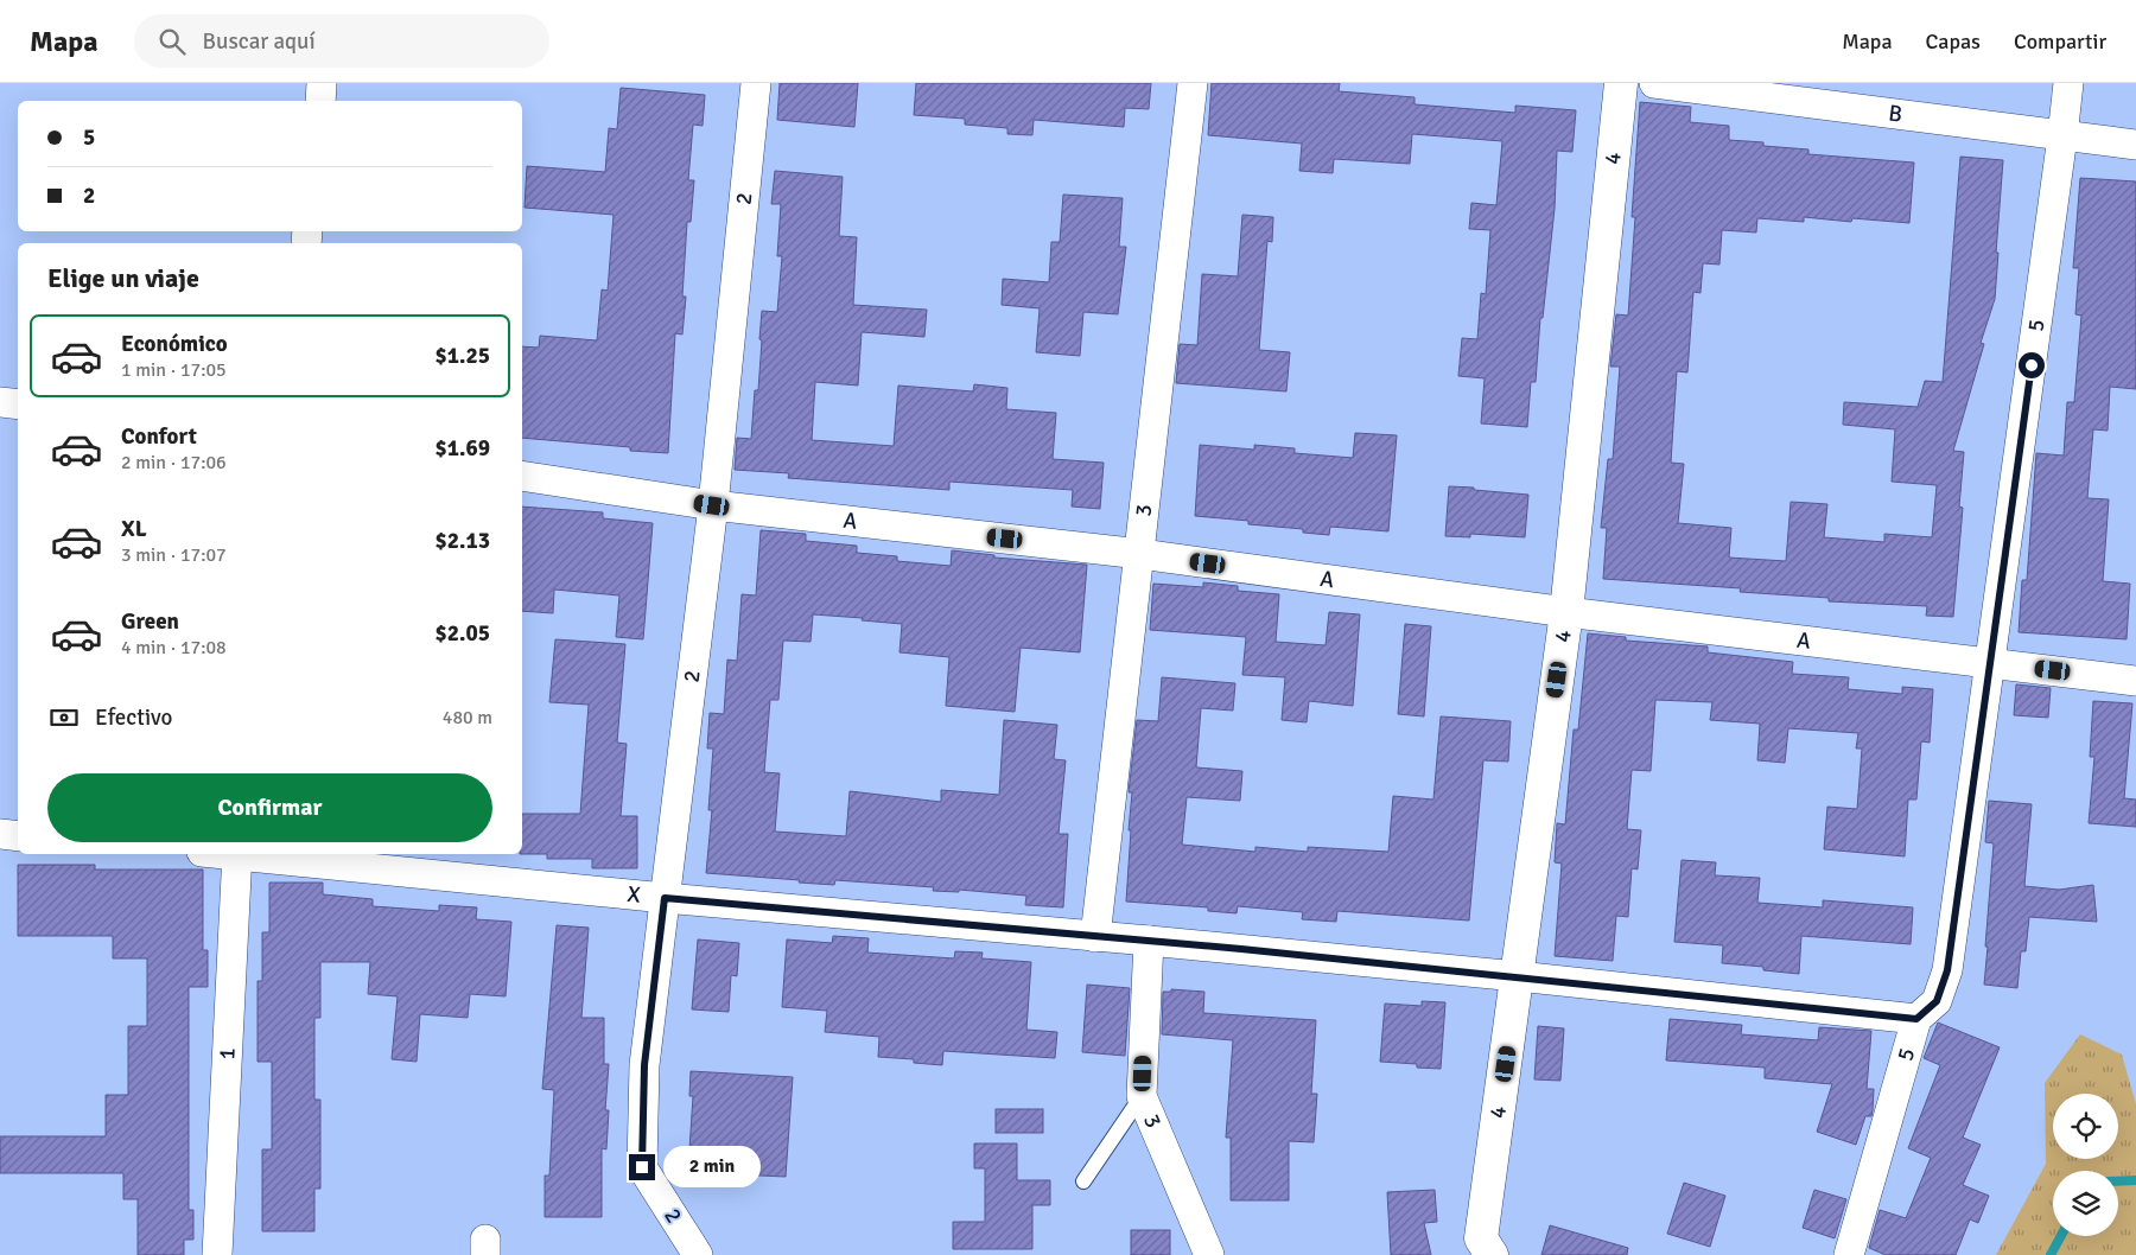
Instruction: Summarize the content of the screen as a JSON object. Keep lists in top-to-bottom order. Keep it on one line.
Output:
{"streets":{"street":["B","4","2","5","3","A","X","1"]},"crossings":[["B","5"],["4","A"],["4","X"],["2","A"],["2","X"],["5","A"],["5","X"],["3","A"],["3","X"]],"page":{"header":"Mapa","search":"Buscar aquí","nav":["Mapa","Capas","Compartir"],"banner":["5","2"],"heading":"Elige un viaje","list":[{"name":"Económico","note":"1 min · 17:05","value":"$1.25"},{"name":"Confort","note":"2 min · 17:06","value":"$1.69"},{"name":"XL","note":"3 min · 17:07","value":"$2.13"},{"name":"Green","note":"4 min · 17:08","value":"$2.05"}],"pay":["Efectivo","480 m"],"buttons":"Confirmar","bubble":"2 min"}}
